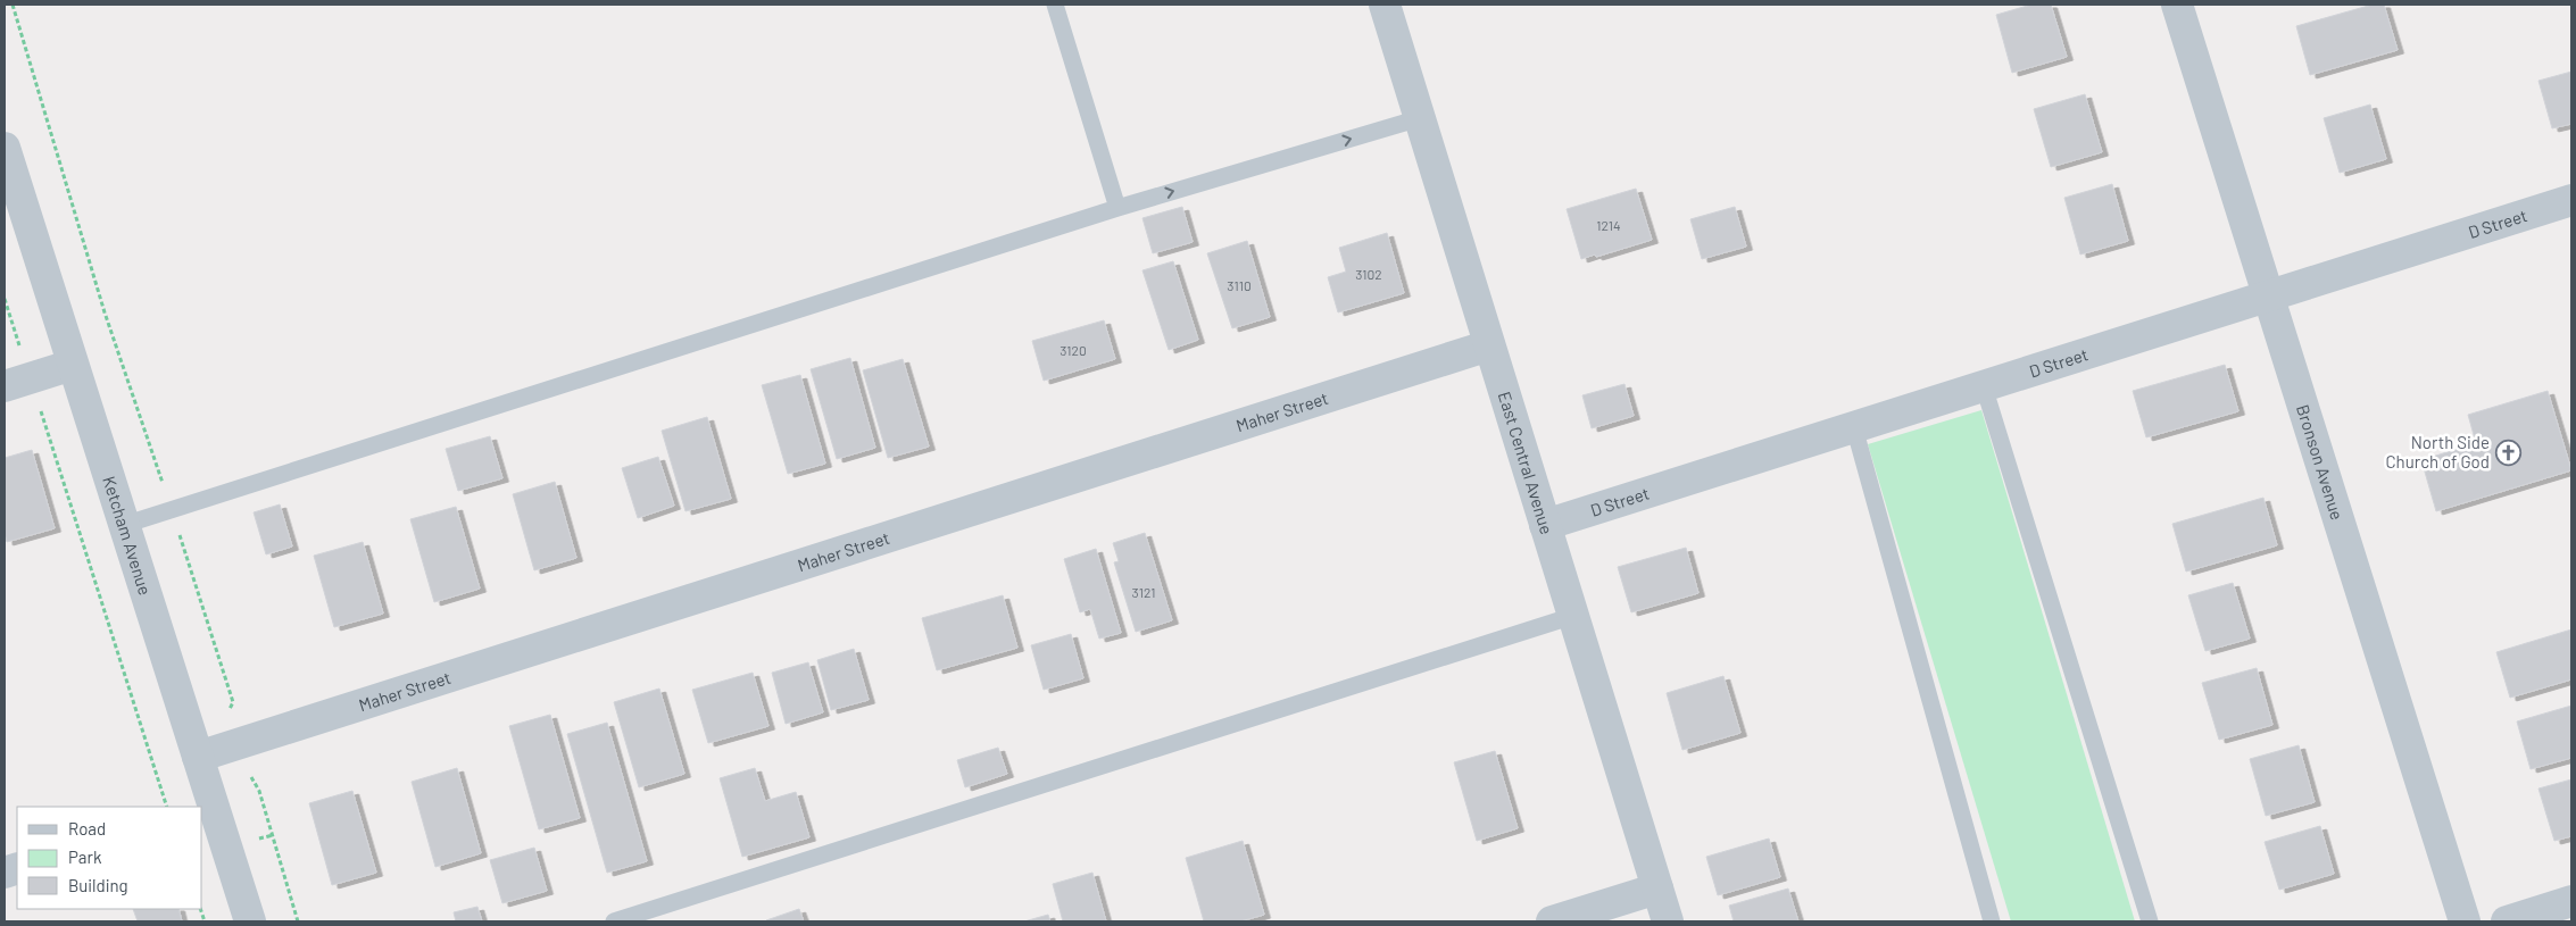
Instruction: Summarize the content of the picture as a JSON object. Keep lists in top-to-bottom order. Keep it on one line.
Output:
{"streets":{"street":["D Street","Maher Street","Bronson Avenue","East Central Avenue","Ketcham Avenue"]},"crossings":[["D Street","Bronson Avenue"],["D Street","East Central Avenue"],["Maher Street","East Central Avenue"],["Maher Street","Ketcham Avenue"]],"places":{"church":["North Side Church of God"]},"house_numbers":["1214","3102","3110","3120","3121"],"legend":["Road","Park","Building"]}
